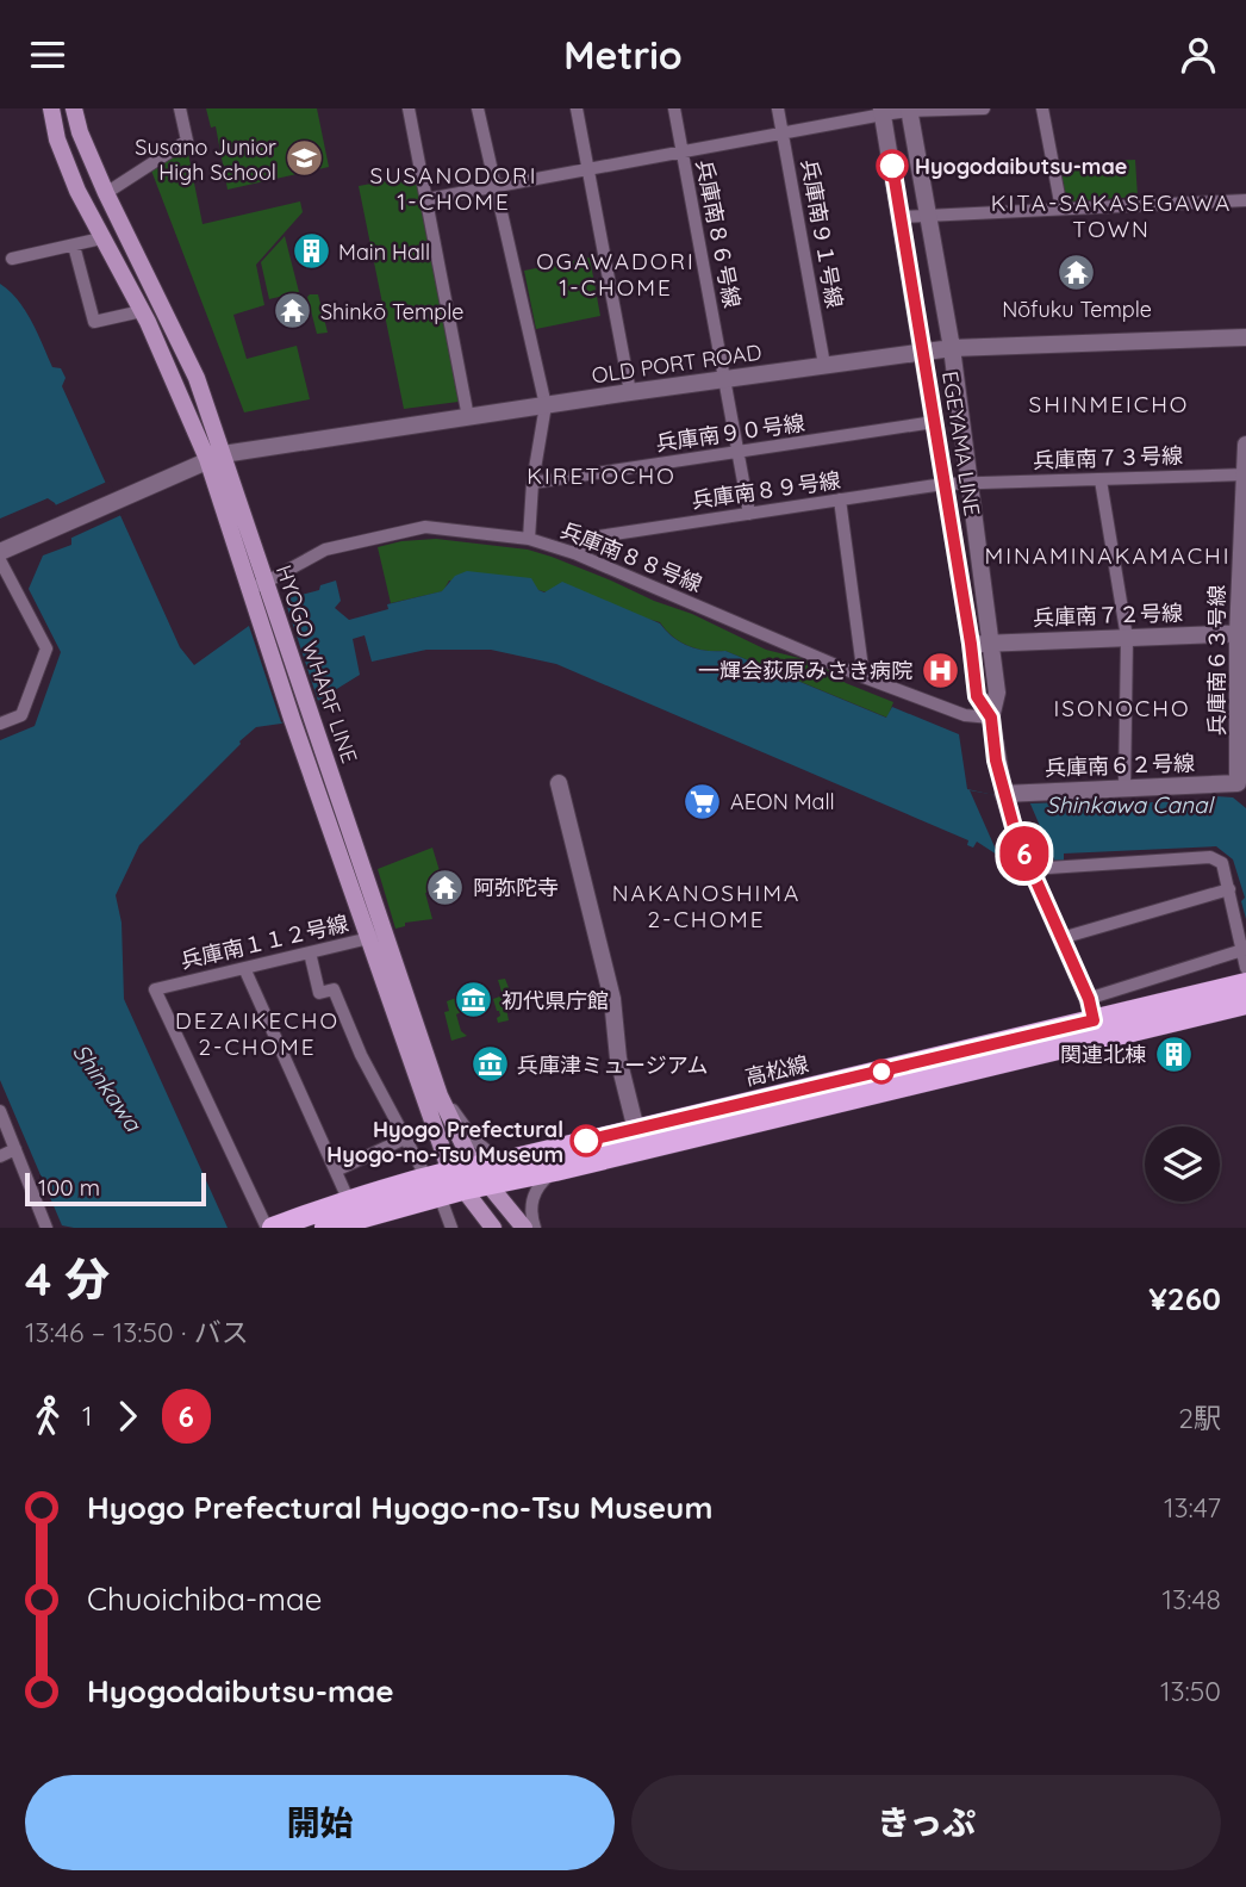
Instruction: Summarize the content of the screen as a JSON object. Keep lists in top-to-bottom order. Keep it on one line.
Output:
{"streets":{"main road":["HYOGO WHARF LINE","高松線"],"street":["兵庫南８６号線","兵庫南９１号線","OLD PORT ROAD","兵庫南９０号線","EGEYAMA LINE","兵庫南７３号線","兵庫南８９号線","兵庫南８８号線","兵庫南７２号線","兵庫南６３号線","兵庫南６２号線","兵庫南１１２号線"]},"crossings":[["兵庫南８６号線","OLD PORT ROAD"],["兵庫南８６号線","兵庫南９０号線"],["兵庫南８６号線","兵庫南８９号線"],["兵庫南９１号線","OLD PORT ROAD"],["OLD PORT ROAD","EGEYAMA LINE"],["OLD PORT ROAD","HYOGO WHARF LINE"],["兵庫南９０号線","EGEYAMA LINE"],["EGEYAMA LINE","兵庫南７３号線"],["EGEYAMA LINE","兵庫南８９号線"],["EGEYAMA LINE","兵庫南８８号線"],["EGEYAMA LINE","兵庫南７２号線"],["兵庫南７３号線","兵庫南８９号線"],["兵庫南７３号線","兵庫南６３号線"],["兵庫南８９号線","兵庫南８８号線"],["兵庫南８８号線","HYOGO WHARF LINE"],["兵庫南７２号線","兵庫南６３号線"],["兵庫南６３号線","兵庫南６２号線"],["HYOGO WHARF LINE","兵庫南１１２号線"],["HYOGO WHARF LINE","高松線"],["兵庫南１１２号線","高松線"]],"districts":["SUSANODORI 1-CHOME","KITA-SAKASEGAWA TOWN","OGAWADORI 1-CHOME","SHINMEICHO","KIRETOCHO","MINAMINAKAMACHI","ISONOCHO","NAKANOSHIMA 2-CHOME","DEZAIKECHO 2-CHOME"],"water":["Shinkawa Canal","Shinkawa"],"places":{"school or university":["Susano Junior High School"],"other":["Hyogodaibutsu-mae","Hyogo Prefectural Hyogo-no-Tsu Museum"],"building":["Main Hall","関連北棟"],"temple":["Nōfuku Temple","Shinkō Temple","阿弥陀寺"],"hospital":["一輝会荻原みさき病院"],"supermarket":["AEON Mall"],"museum":["初代県庁館","兵庫津ミュージアム"]},"lines":["bus line 6"],"scale_bar":"100 m","page":{"header":"Metrio","on_map":"6","scale":"100 m","heading":["4 分","13:46 – 13:50 · バス","¥260"],"legs":["1","6","2駅"],"list":[{"name":"Hyogo Prefectural Hyogo-no-Tsu Museum","value":"13:47"},{"name":"Chuoichiba-mae","value":"13:48"},{"name":"Hyogodaibutsu-mae","value":"13:50"}],"buttons":["開始","きっぷ"]}}
